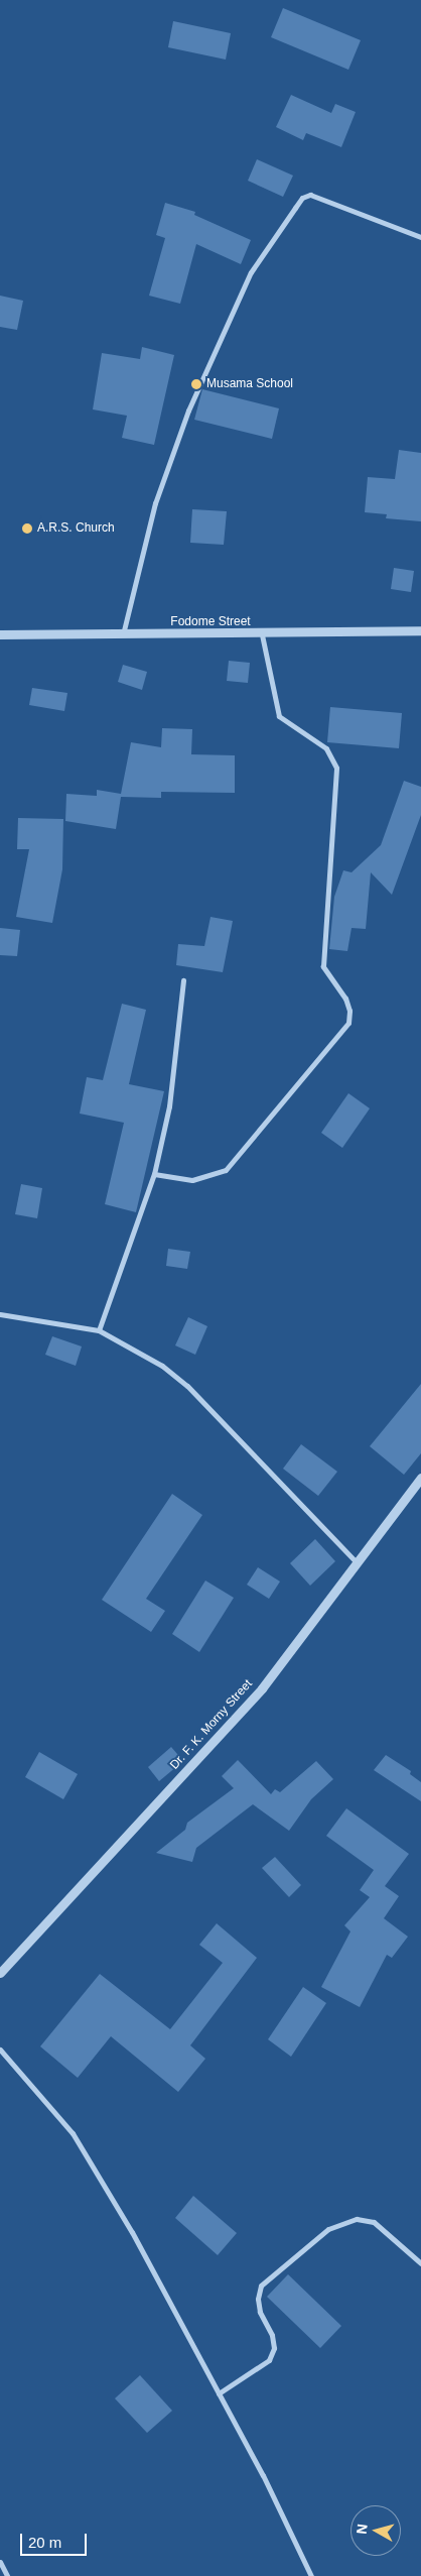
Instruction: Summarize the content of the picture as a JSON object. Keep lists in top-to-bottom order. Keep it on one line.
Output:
{"streets":{"street":["Fodome Street","Dr. F. K. Morny Street"]},"places":["Musama School","A.R.S. Church"],"scale_bar":"20 m","north":"left"}
